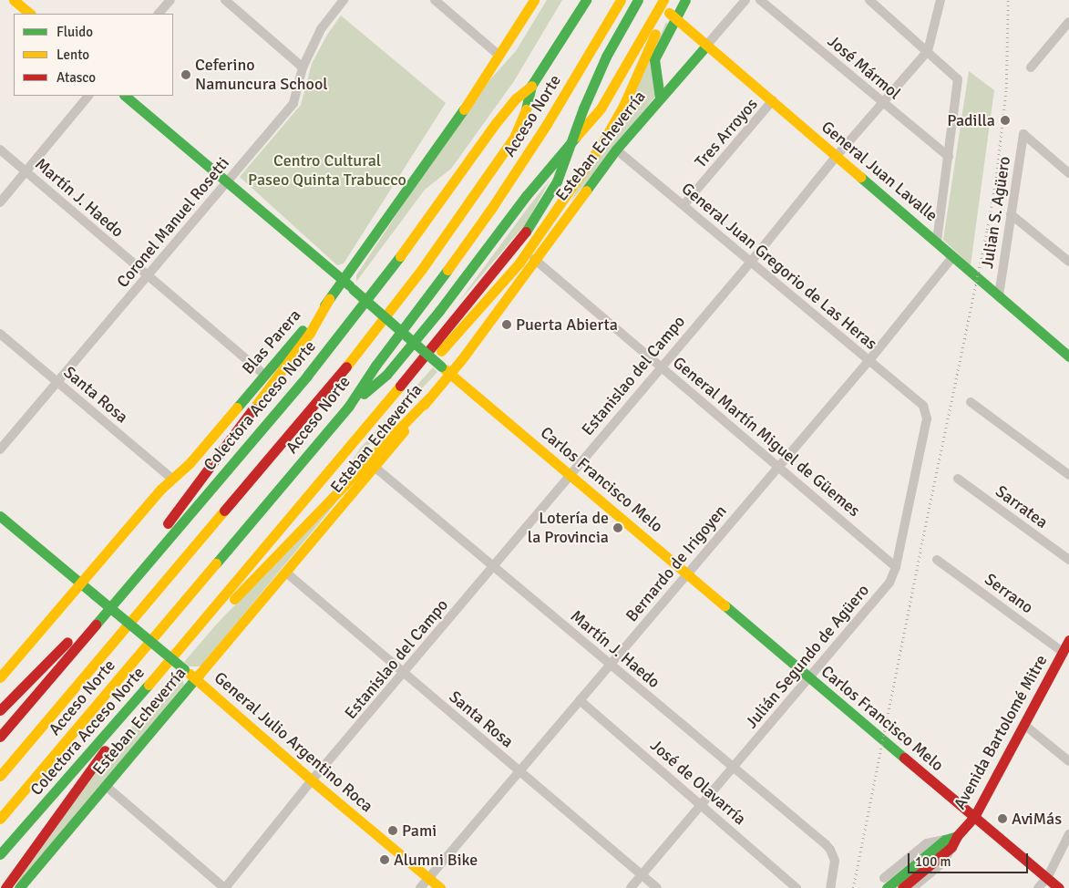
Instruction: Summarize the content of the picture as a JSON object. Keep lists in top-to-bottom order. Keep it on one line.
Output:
{"streets":{"main road":["Acceso Norte","Esteban Echeverría","General Juan Lavalle","Blas Parera","Colectora Acceso Norte","Carlos Francisco Melo","Avenida Bartolomé Mitre","General Julio Argentino Roca"],"street":["José Mármol","Tres Arroyos","Martín J. Haedo","Julian S. Agüero","Coronel Manuel Rosetti","General Juan Gregorio de Las Heras","Estanislao del Campo","Santa Rosa","General Martín Miguel de Güemes","Sarratea","Bernardo de Irigoyen","Serrano","Julián Segundo de Agüero","José de Olavarría"]},"crossings":[["José Mármol","Estanislao del Campo"],["Acceso Norte","Colectora Acceso Norte"],["Tres Arroyos","General Juan Lavalle"],["Tres Arroyos","General Juan Gregorio de Las Heras"],["Esteban Echeverría","General Juan Lavalle"],["Esteban Echeverría","Martín J. Haedo"],["Esteban Echeverría","General Juan Gregorio de Las Heras"],["Esteban Echeverría","Santa Rosa"],["Esteban Echeverría","General Martín Miguel de Güemes"],["Esteban Echeverría","Carlos Francisco Melo"],["Esteban Echeverría","General Julio Argentino Roca"],["General Juan Lavalle","Julian S. Agüero"],["General Juan Lavalle","Estanislao del Campo"],["General Juan Lavalle","Bernardo de Irigoyen"],["Martín J. Haedo","Coronel Manuel Rosetti"],["Martín J. Haedo","Blas Parera"],["Martín J. Haedo","Estanislao del Campo"],["Martín J. Haedo","Bernardo de Irigoyen"],["Martín J. Haedo","Julián Segundo de Agüero"],["Coronel Manuel Rosetti","Santa Rosa"],["Coronel Manuel Rosetti","Carlos Francisco Melo"],["General Juan Gregorio de Las Heras","Estanislao del Campo"],["General Juan Gregorio de Las Heras","Bernardo de Irigoyen"],["General Juan Gregorio de Las Heras","Julián Segundo de Agüero"],["Blas Parera","Santa Rosa"],["Blas Parera","Carlos Francisco Melo"],["Blas Parera","General Julio Argentino Roca"],["Estanislao del Campo","Santa Rosa"],["Estanislao del Campo","General Martín Miguel de Güemes"],["Estanislao del Campo","Carlos Francisco Melo"],["Estanislao del Campo","General Julio Argentino Roca"],["Santa Rosa","Bernardo de Irigoyen"],["Santa Rosa","Julián Segundo de Agüero"],["General Martín Miguel de Güemes","Bernardo de Irigoyen"],["General Martín Miguel de Güemes","Julián Segundo de Agüero"],["Carlos Francisco Melo","Bernardo de Irigoyen"],["Carlos Francisco Melo","Julián Segundo de Agüero"],["Carlos Francisco Melo","Avenida Bartolomé Mitre"],["Bernardo de Irigoyen","General Julio Argentino Roca"],["Bernardo de Irigoyen","José de Olavarría"],["Serrano","Avenida Bartolomé Mitre"],["Julián Segundo de Agüero","José de Olavarría"]],"parks":["Centro Cultural Paseo Quinta Trabucco"],"places":["Ceferino Namuncura School","Padilla","Puerta Abierta","Lotería de la Provincia","AviMás","Pami","Alumni Bike"],"legend":["Fluido","Lento","Atasco"],"scale_bar":"100 m"}
